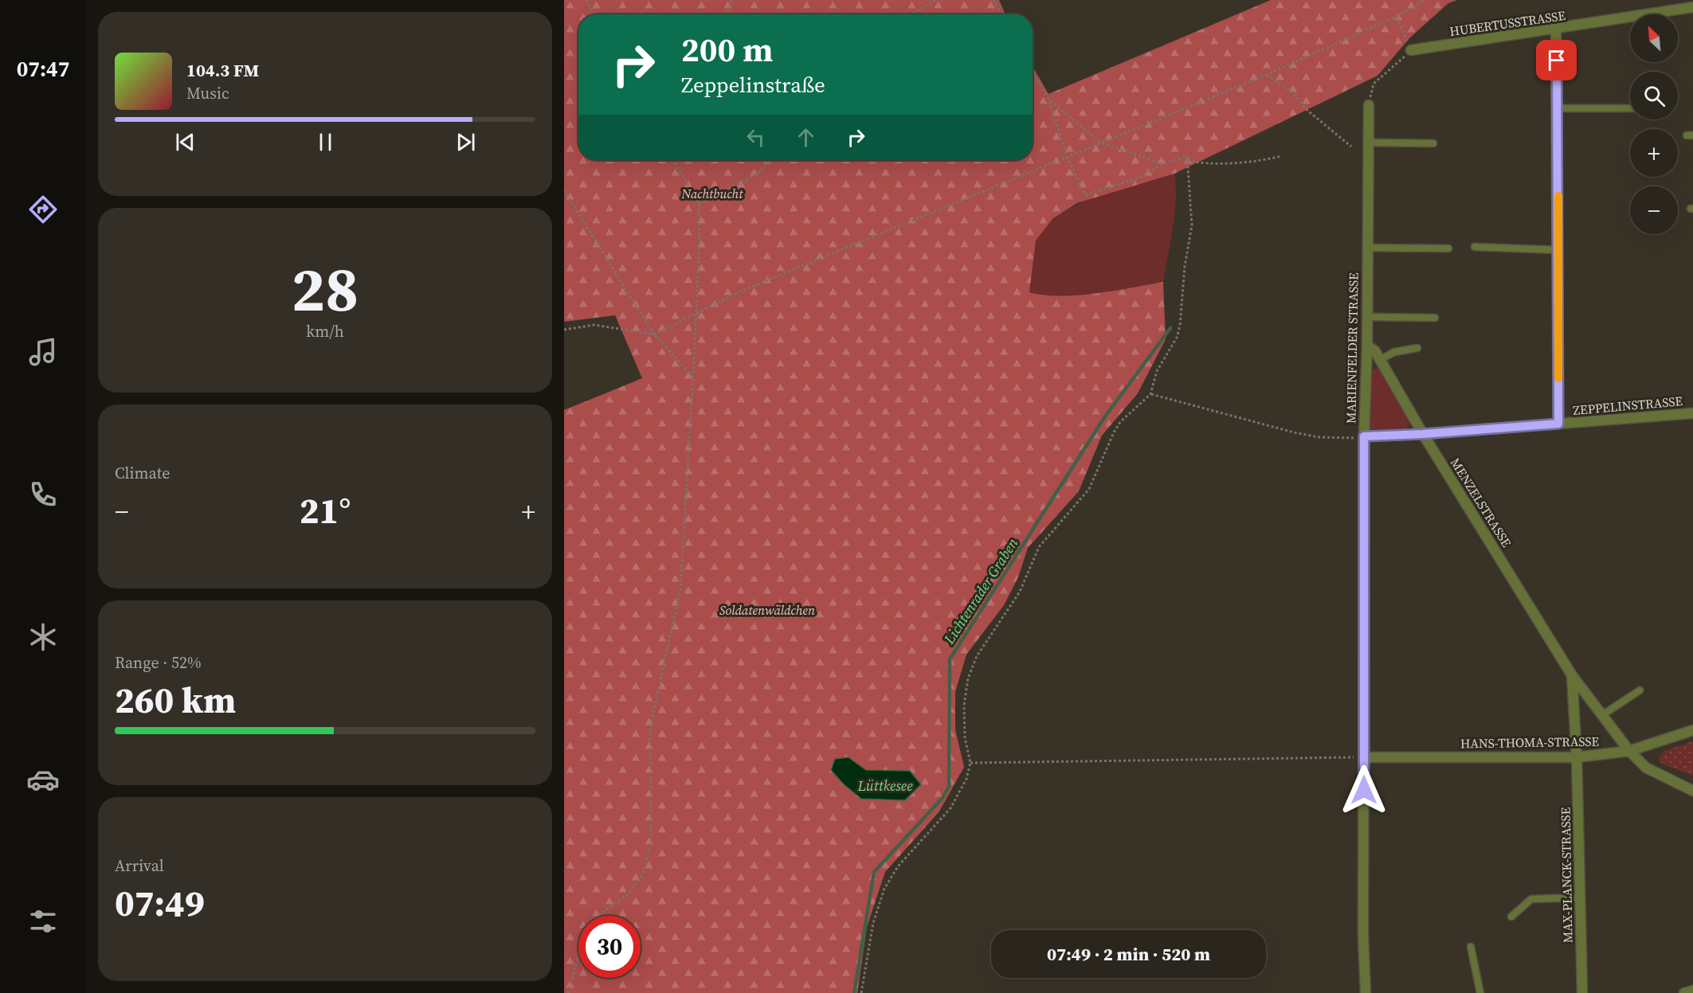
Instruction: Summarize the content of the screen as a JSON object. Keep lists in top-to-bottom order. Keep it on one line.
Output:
{"streets":{"street":["HUBERTUSSTRASSE","MARIENFELDER STRASSE","ZEPPELINSTRASSE","MENZELSTRASSE","HANS-THOMA-STRASSE","MAX-PLANCK-STRASSE"]},"crossings":[["MARIENFELDER STRASSE","ZEPPELINSTRASSE"],["MARIENFELDER STRASSE","MENZELSTRASSE"],["MARIENFELDER STRASSE","HANS-THOMA-STRASSE"],["ZEPPELINSTRASSE","MENZELSTRASSE"],["MENZELSTRASSE","HANS-THOMA-STRASSE"],["MENZELSTRASSE","MAX-PLANCK-STRASSE"],["HANS-THOMA-STRASSE","MAX-PLANCK-STRASSE"]],"water":["Lichtenrader Graben","Lüttkesee"],"parks":["Nachtbucht","Soldatenwäldchen"],"north":"top left","page":{"tabs":"07:47","map_buttons":["+","−"],"turn":["200 m","Zeppelinstraße"],"song":["104.3 FM","Music"],"tile":[["28","km/h"],"Climate",["Range · 52%","260 km"],["Arrival","07:49"]],"heat":["−","21°","+"],"limit":"30","trip":"07:49 · 2 min · 520 m"}}
